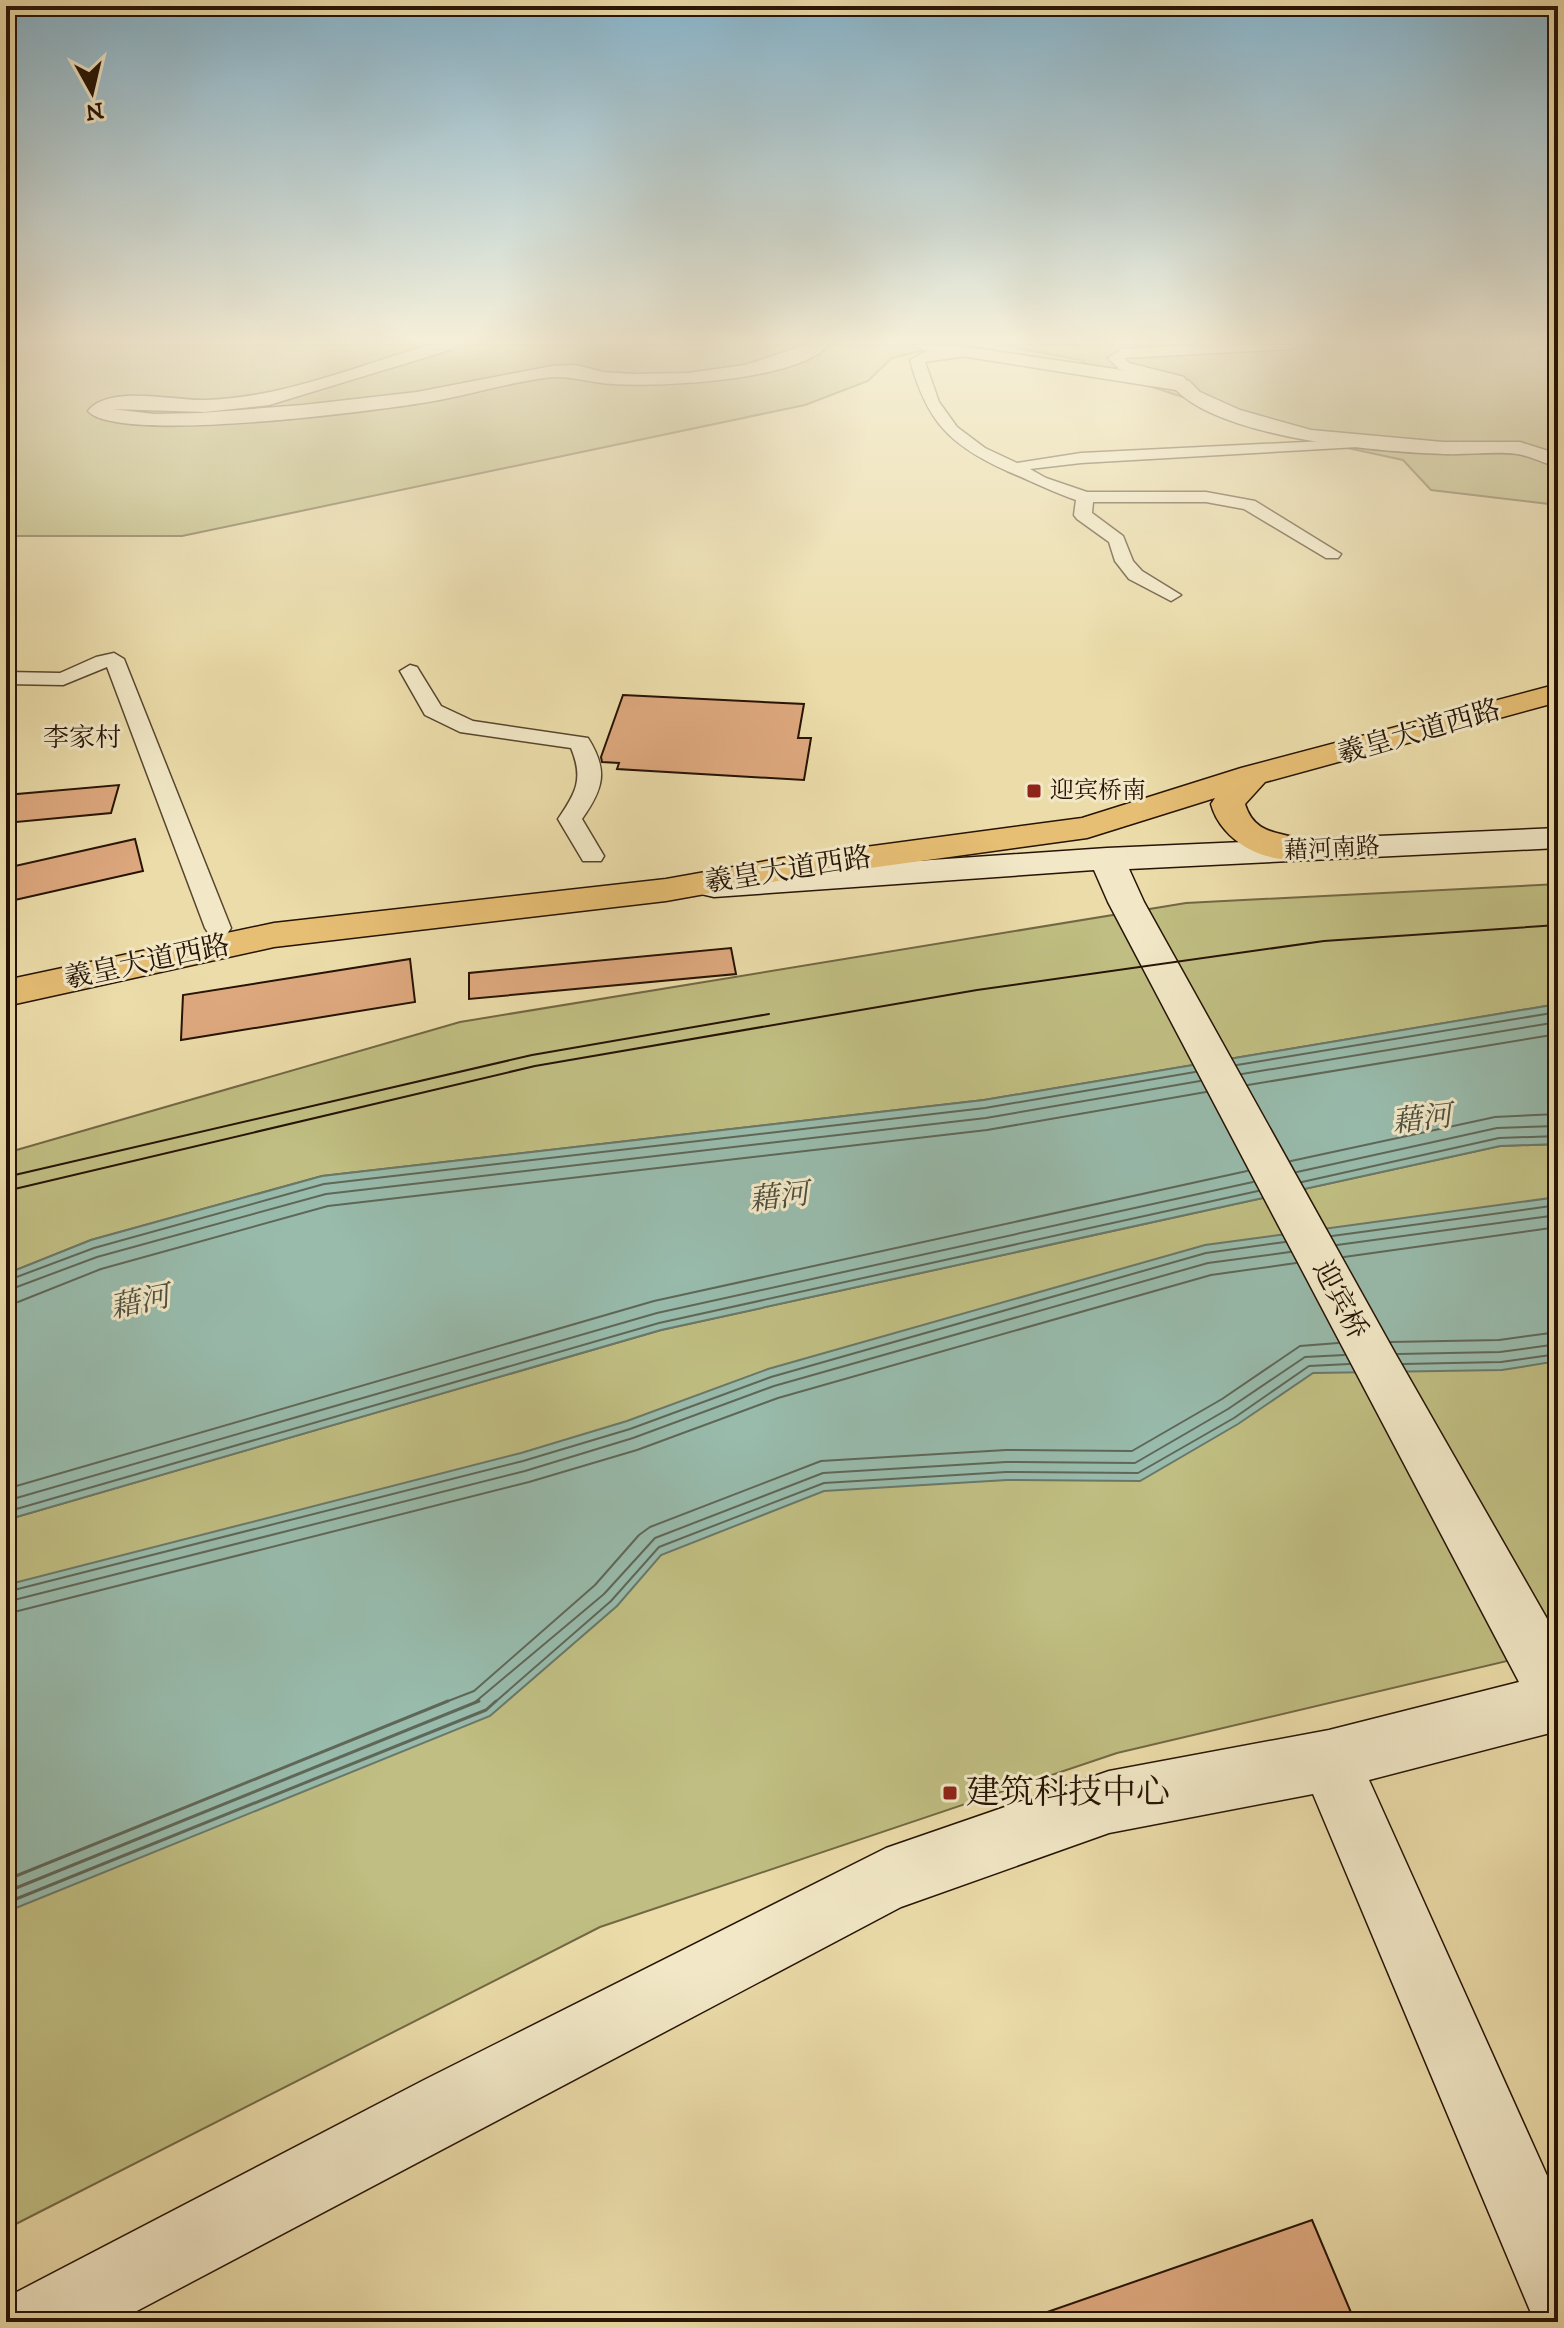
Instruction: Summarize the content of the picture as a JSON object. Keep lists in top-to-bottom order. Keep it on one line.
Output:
{"streets":{"main road":["羲皇大道西路","藉河南路","迎宾桥"]},"crossings":[["羲皇大道西路","藉河南路"],["藉河南路","迎宾桥"]],"districts":["李家村"],"water":["藉河"],"places":{"transit":["迎宾桥南","建筑科技中心"]},"north":"bottom"}
